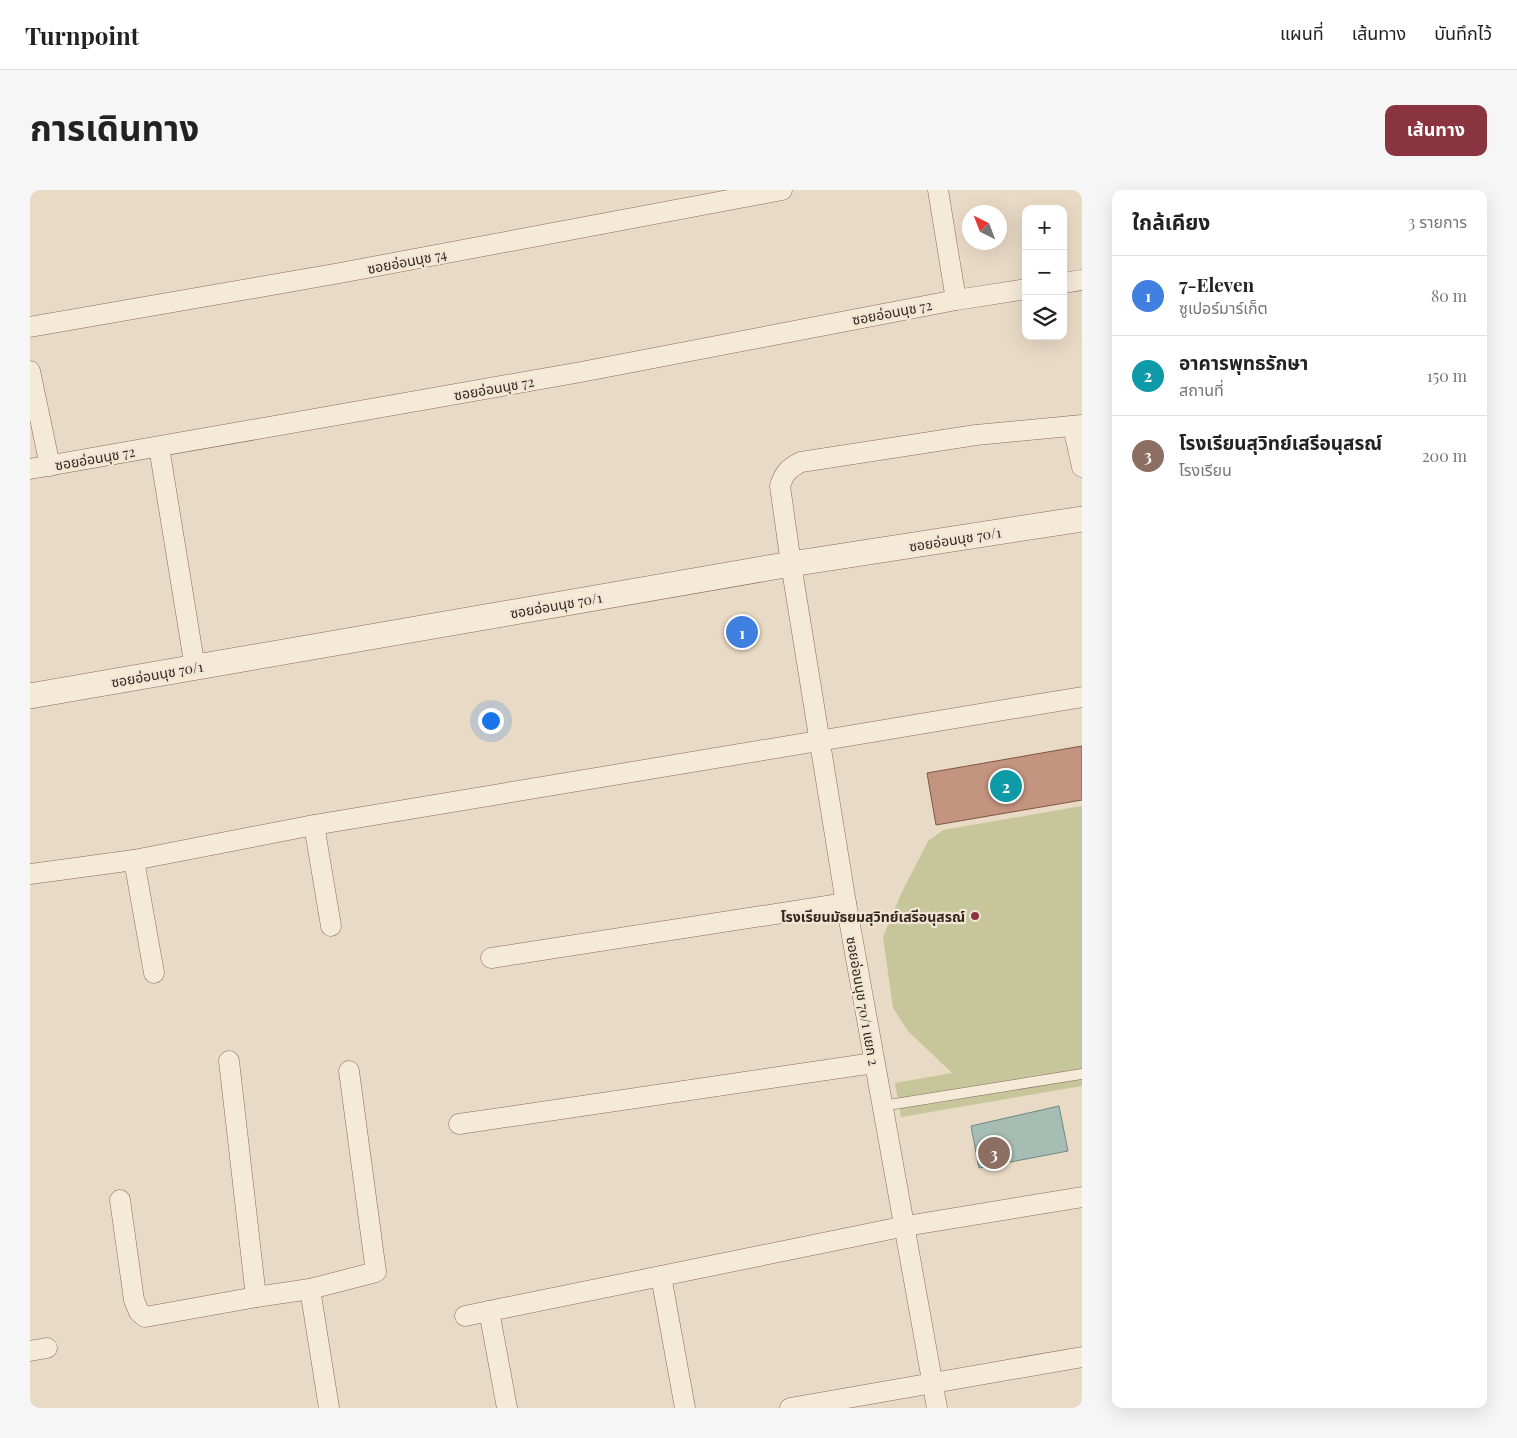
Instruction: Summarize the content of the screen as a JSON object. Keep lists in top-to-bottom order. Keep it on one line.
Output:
{"streets":{"street":["ซอยอ่อนนุช 74","ซอยอ่อนนุช 72","ซอยอ่อนนุช 70/1","ซอยอ่อนนุช 70/1 แยก 2"]},"crossings":[["ซอยอ่อนนุช 70/1","ซอยอ่อนนุช 70/1 แยก 2"]],"places":["โรงเรียนมัธยมสุวิทย์เสรีอนุสรณ์"],"north":"top left","page":{"header":"Turnpoint","nav":["แผนที่","เส้นทาง","บันทึกไว้"],"title":"การเดินทาง","buttons":"เส้นทาง","heading":["ใกล้เคียง","3 รายการ"],"map_buttons":["+","−"],"list":[{"mark":"1","name":"7-Eleven","note":"ซูเปอร์มาร์เก็ต","value":"80 m"},{"mark":"2","name":"อาคารพุทธรักษา","note":"สถานที่","value":"150 m"},{"mark":"3","name":"โรงเรียนสุวิทย์เสรีอนุสรณ์","note":"โรงเรียน","value":"200 m"}],"pins":["1","2","3"]}}
